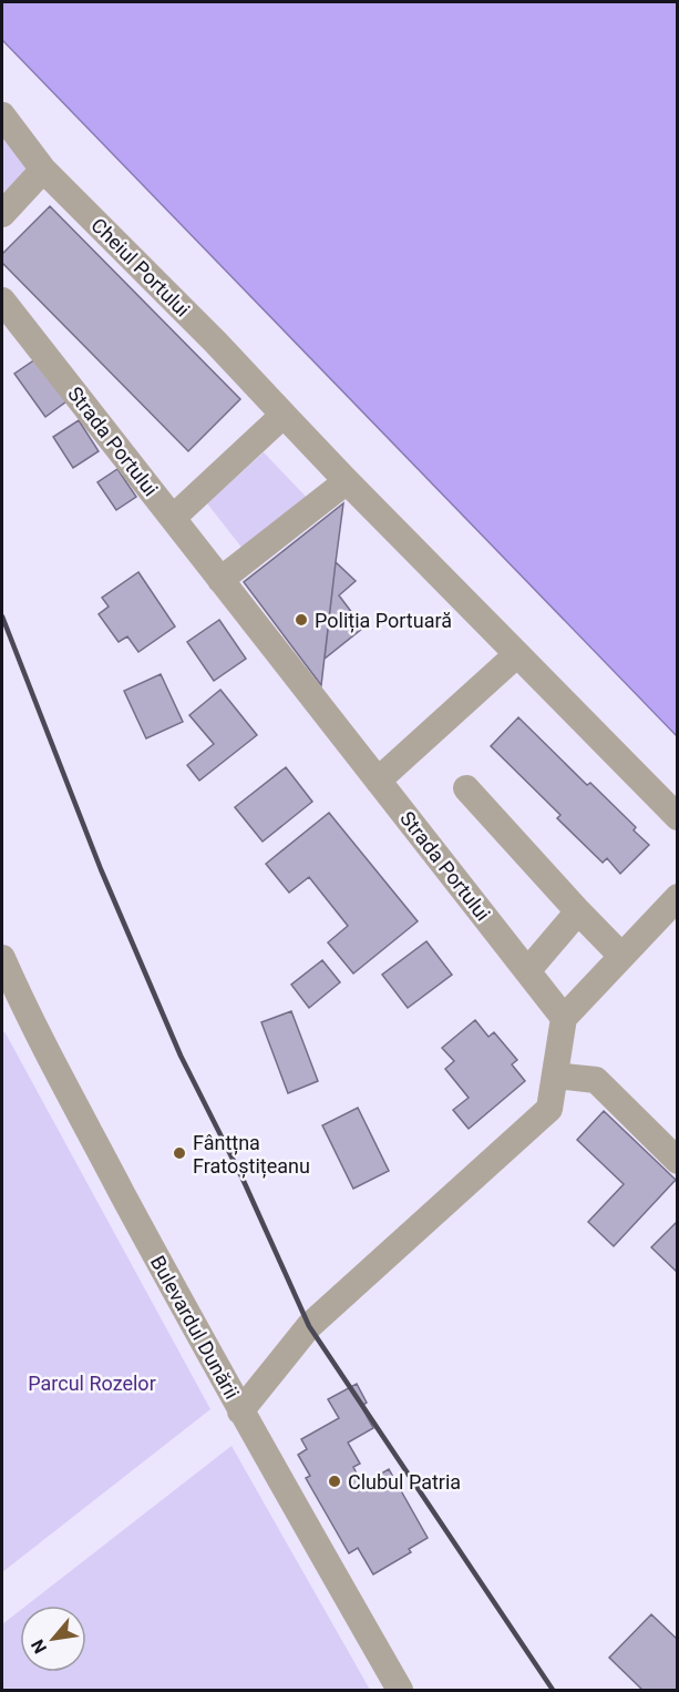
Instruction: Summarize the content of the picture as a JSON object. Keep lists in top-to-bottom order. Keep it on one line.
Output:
{"streets":{"street":["Cheiul Portului","Strada Portului","Bulevardul Dunării"]},"parks":["Parcul Rozelor"],"places":["Poliția Portuară","Fântțna Fratoștițeanu","Clubul Patria"],"north":"bottom left"}
